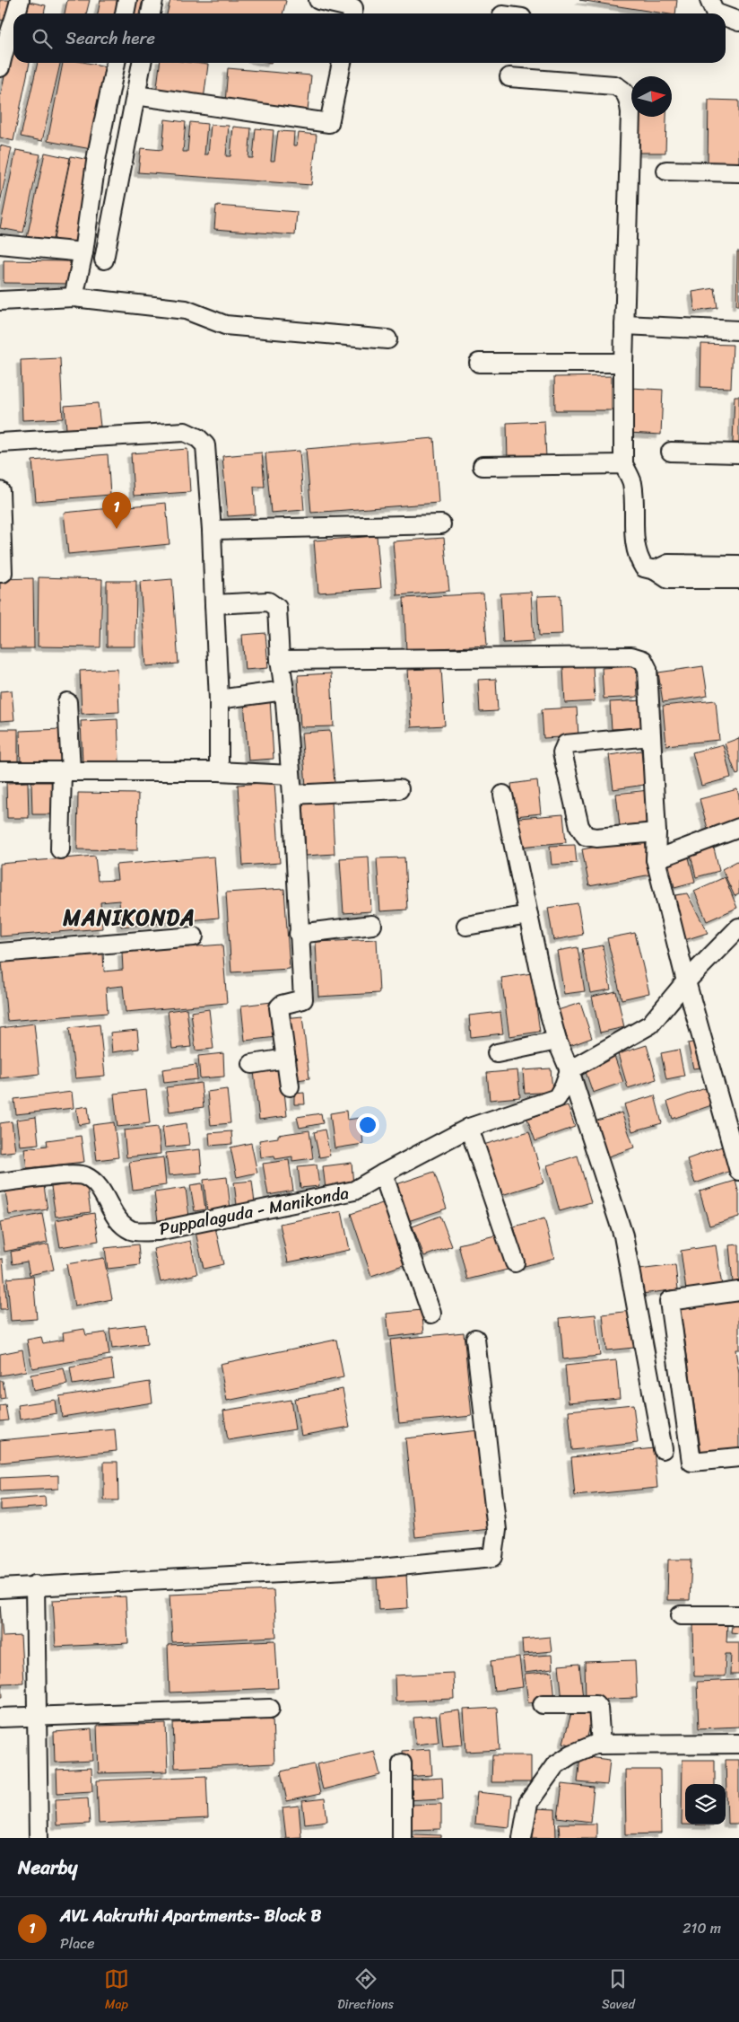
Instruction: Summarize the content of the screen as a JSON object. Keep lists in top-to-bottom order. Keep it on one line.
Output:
{"streets":{"street":["Puppalaguda - Manikonda"]},"districts":["MANIKONDA"],"north":"right","page":{"search":"Search here","pins":"1","heading":"Nearby","list":[{"mark":"1","name":"AVL Aakruthi Apartments- Block B","note":"Place","value":"210 m"}],"nav":["Map","Directions","Saved"]}}
